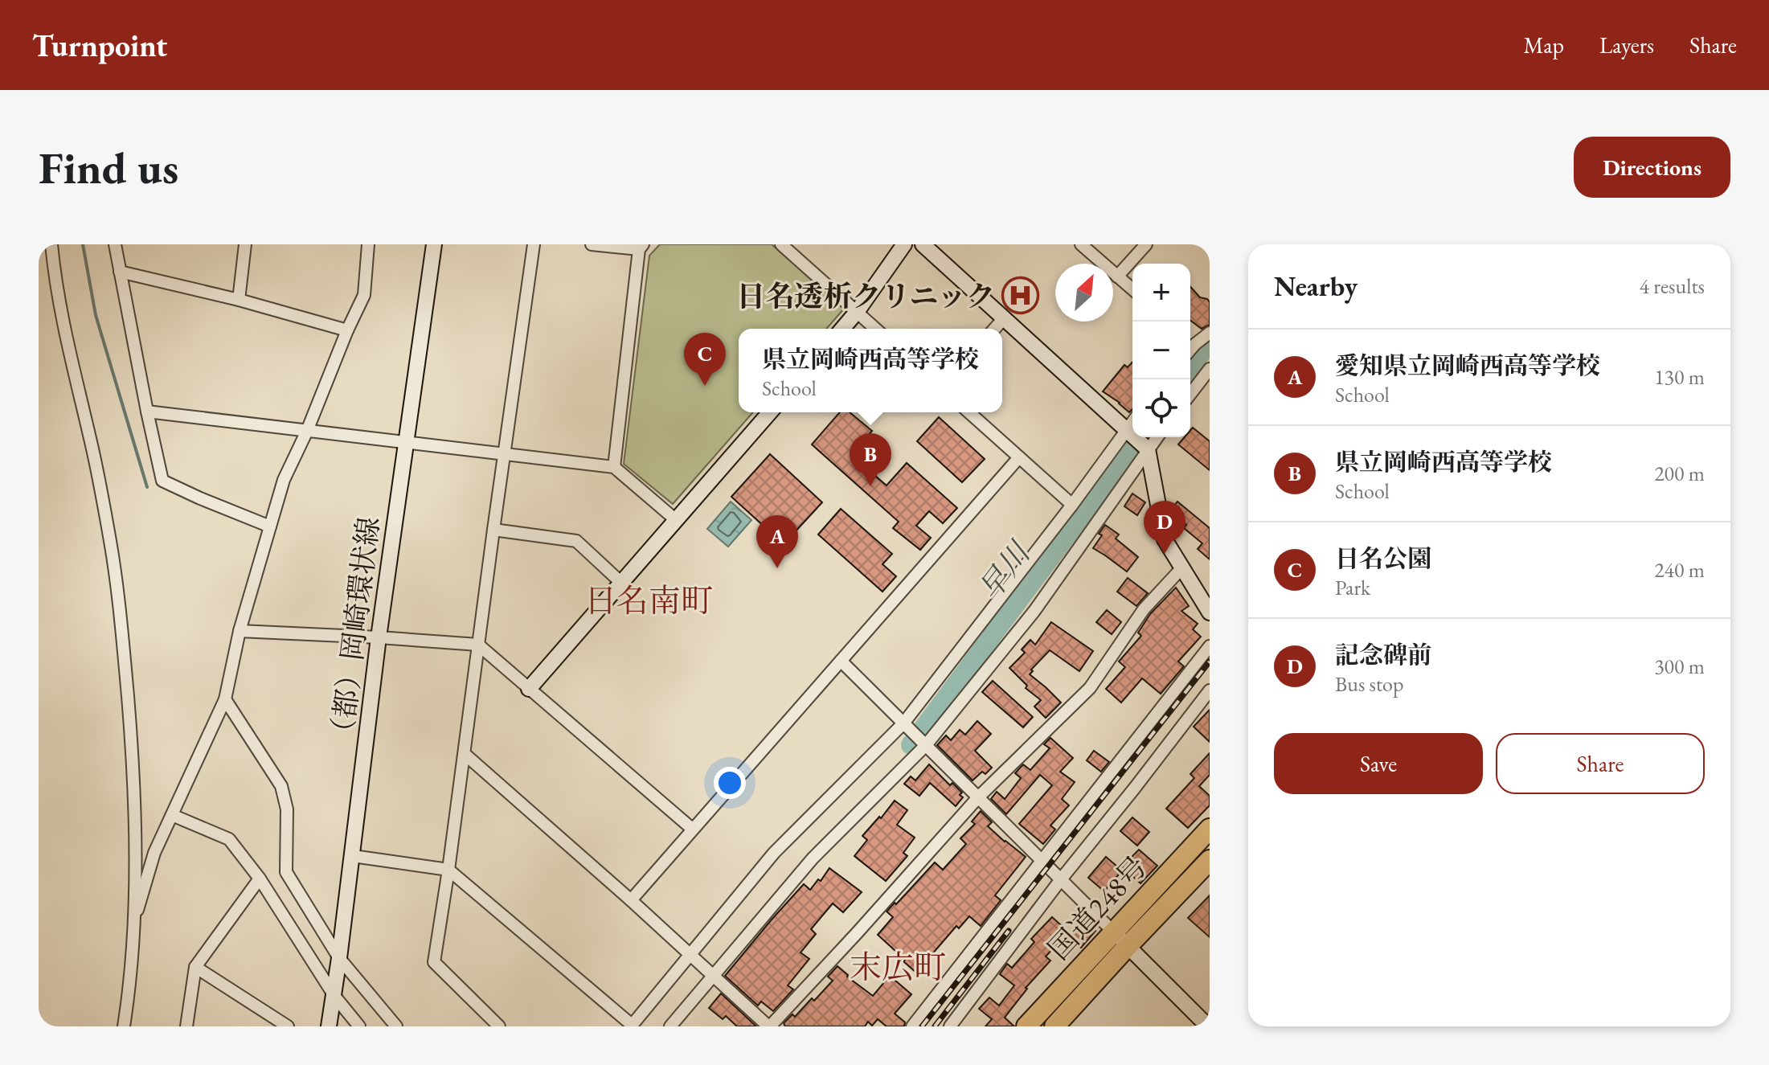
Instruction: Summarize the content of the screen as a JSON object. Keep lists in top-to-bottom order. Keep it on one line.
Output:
{"streets":{"highway":["国道248号"],"street":["（都）岡崎環状線"]},"districts":["日名南町","末広町"],"water":["早川"],"places":{"hospital":["日名透析クリニック"]},"north":"top right","page":{"header":"Turnpoint","nav":["Map","Layers","Share"],"buttons":["Directions",["Save","Share"]],"title":"Find us","heading":["Nearby","4 results"],"map_buttons":["+","−"],"list":[{"mark":"A","name":"愛知県立岡崎西高等学校","note":"School","value":"130 m"},{"mark":"B","name":"県立岡崎西高等学校","note":"School","value":"200 m"},{"mark":"C","name":"日名公園","note":"Park","value":"240 m"},{"mark":"D","name":"記念碑前","note":"Bus stop","value":"300 m"}],"popup":["県立岡崎西高等学校","School"],"pins":["C","B","D","A"]}}
